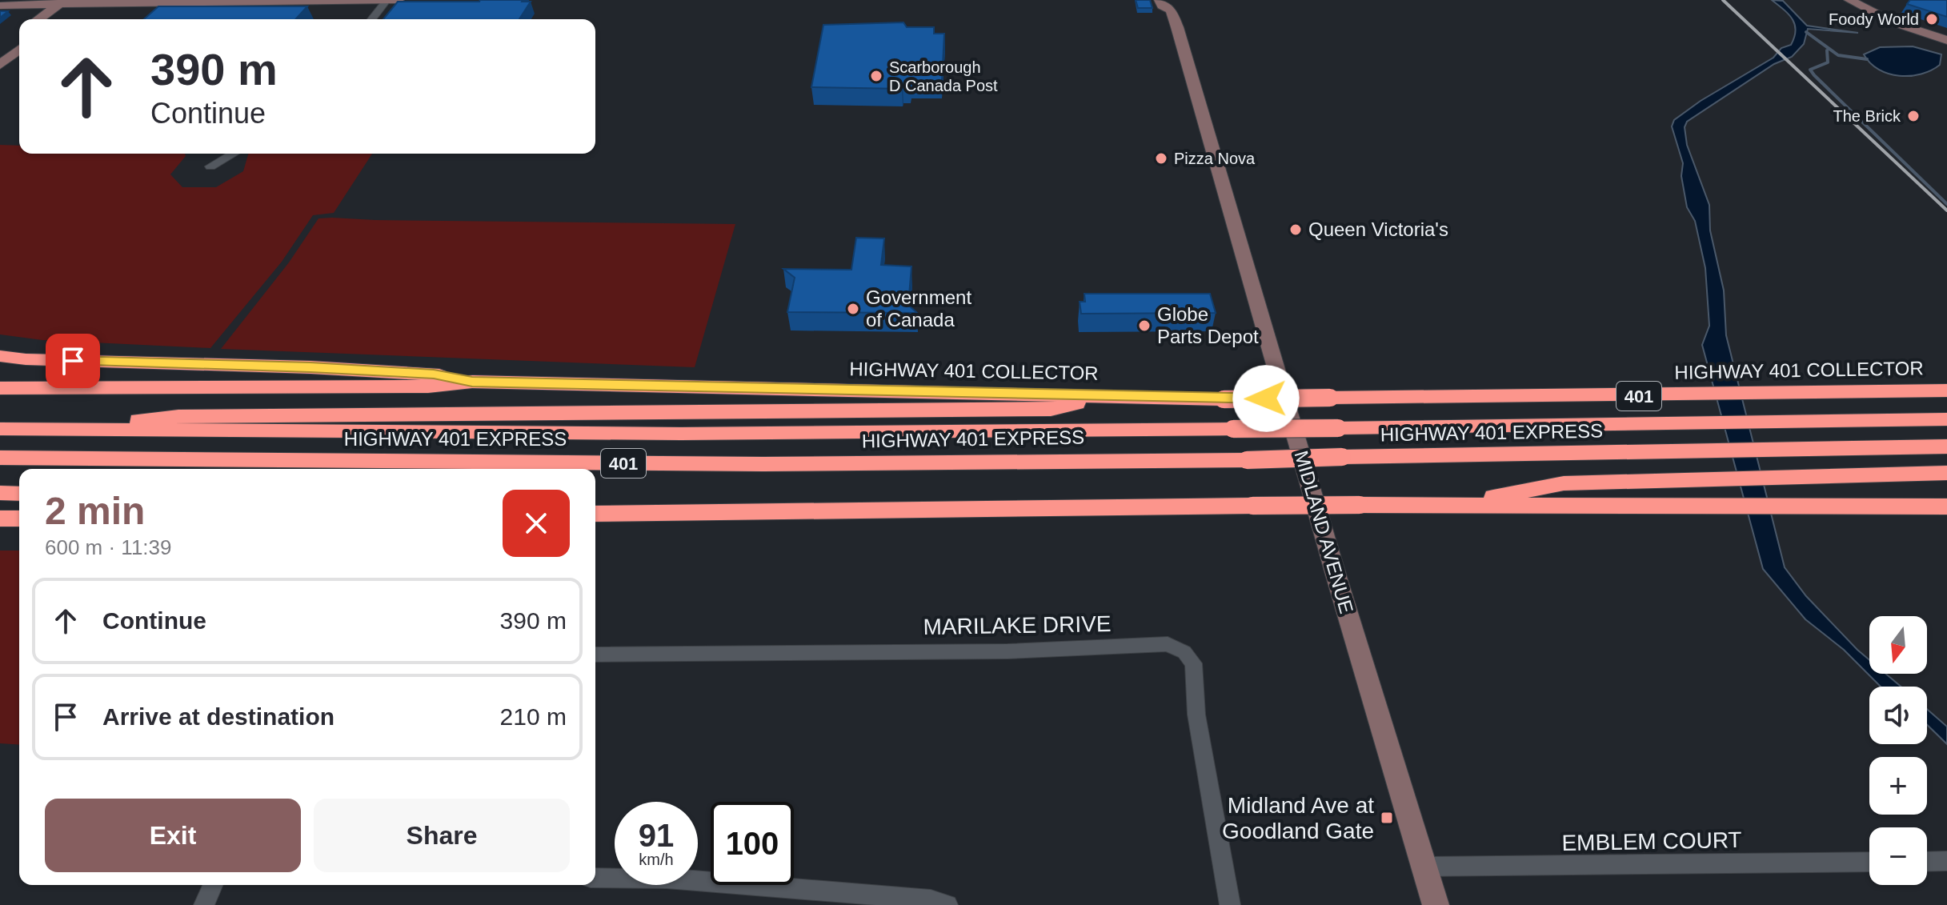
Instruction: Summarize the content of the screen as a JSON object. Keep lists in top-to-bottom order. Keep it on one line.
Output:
{"streets":{"highway":["HIGHWAY 401 COLLECTOR","401","HIGHWAY 401 EXPRESS"],"main road":["MIDLAND AVENUE"],"street":["MARILAKE DRIVE","EMBLEM COURT"]},"crossings":[["MIDLAND AVENUE","EMBLEM COURT"]],"places":{"other":["Foody World","Scarborough D Canada Post","The Brick","Pizza Nova","Queen Victoria's","Government of Canada","Globe Parts Depot"],"transit":["Midland Ave at Goodland Gate"]},"north":"bottom","page":{"turn":["390 m","Continue"],"heading":["2 min","600 m · 11:39"],"list":[{"name":"Continue","value":"390 m"},{"name":"Arrive at destination","value":"210 m"}],"map_buttons":["+","−"],"buttons":["Exit","Share"],"speed":"91 km/h","limit":"100"}}
